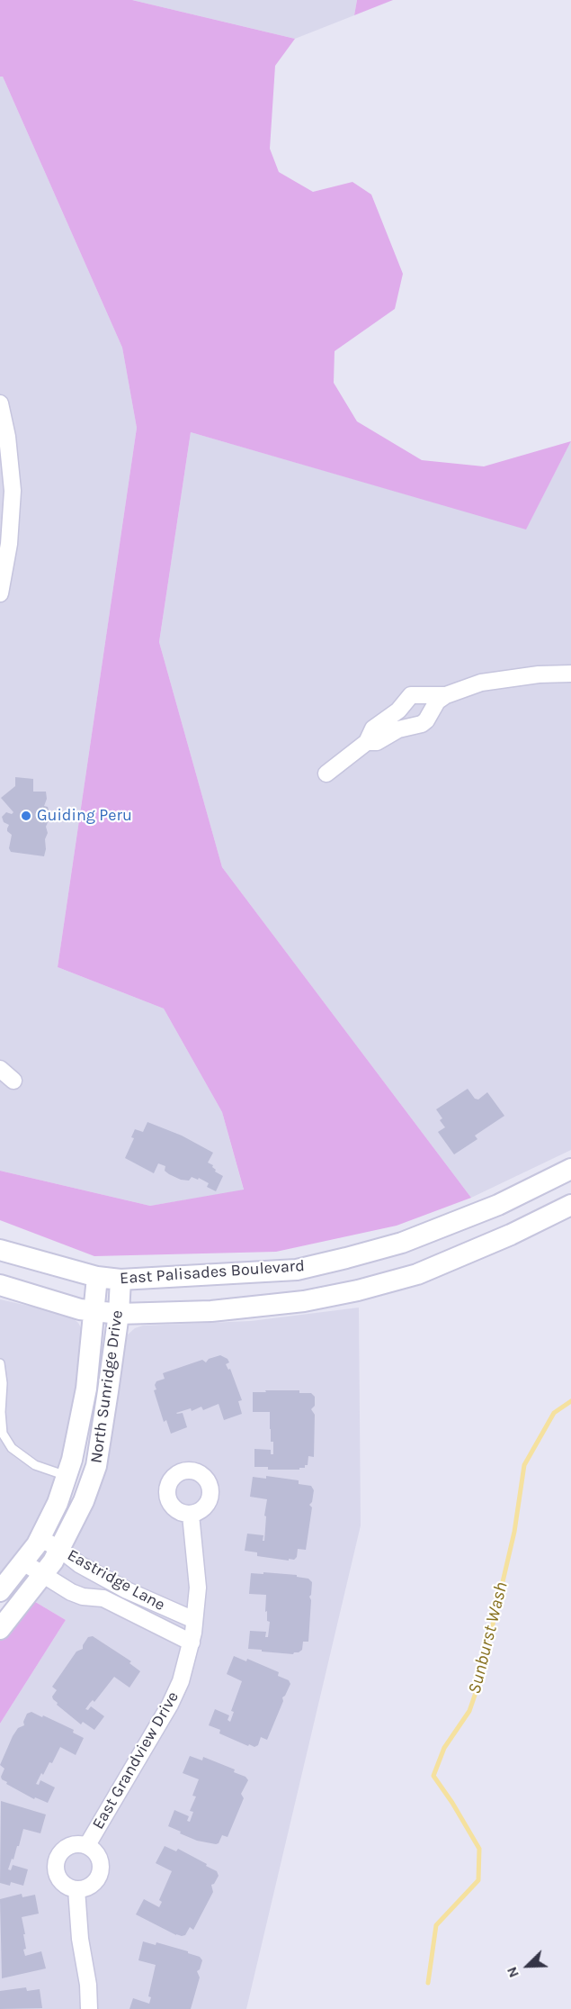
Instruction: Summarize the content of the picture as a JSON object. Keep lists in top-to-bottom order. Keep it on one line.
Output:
{"streets":{"street":["East Palisades Boulevard","North Sunridge Drive","Eastridge Lane","East Grandview Drive"]},"crossings":[["East Palisades Boulevard","North Sunridge Drive"],["North Sunridge Drive","Eastridge Lane"],["Eastridge Lane","East Grandview Drive"]],"water":["Sunburst Wash"],"places":["Guiding Peru"],"north":"bottom left"}
